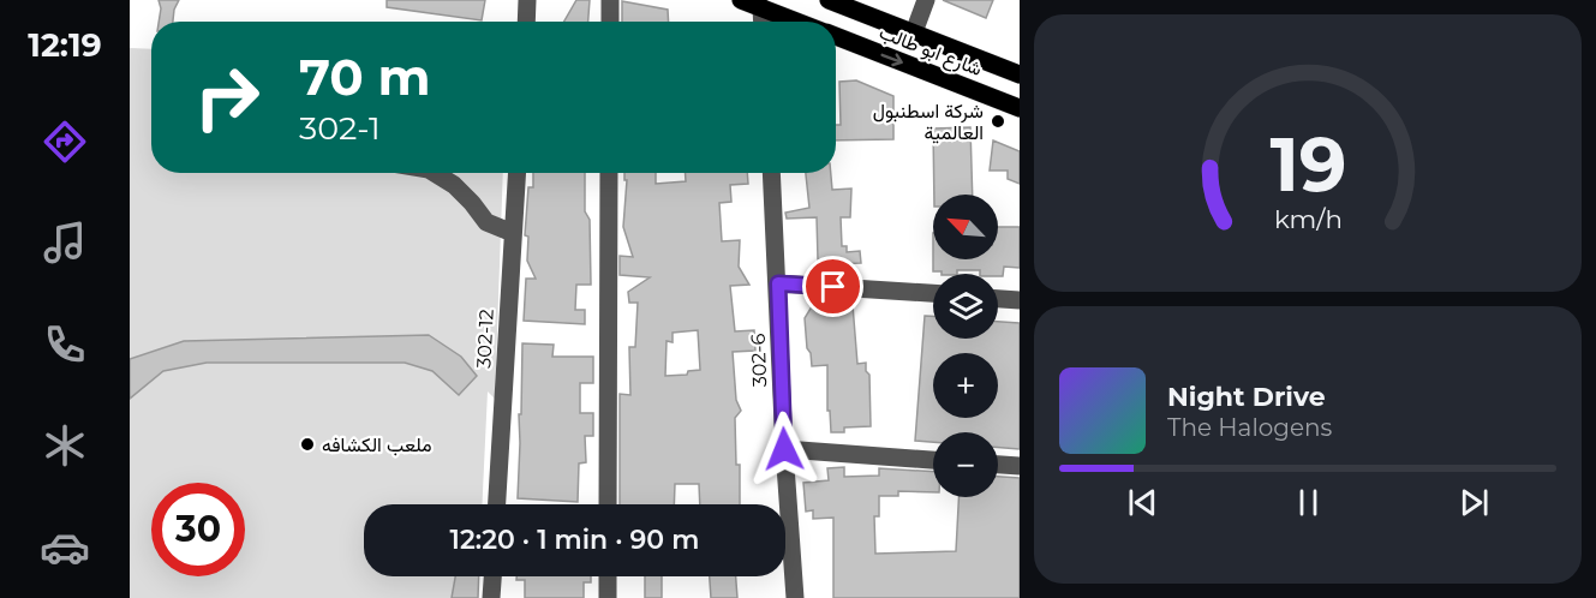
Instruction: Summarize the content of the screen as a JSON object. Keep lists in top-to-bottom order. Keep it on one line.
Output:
{"streets":{"main road":["شارع ابو طالب"],"street":["302-12","302-6"]},"places":["شركة اسطنبول العالمية","ملعب الكشافه"],"north":"top left","page":{"tabs":"12:19","turn":["70 m","302-1"],"map_buttons":["+","−"],"song":["Night Drive","The Halogens"],"limit":"30","trip":"12:20 · 1 min · 90 m","gauge":["19","km/h"]}}
